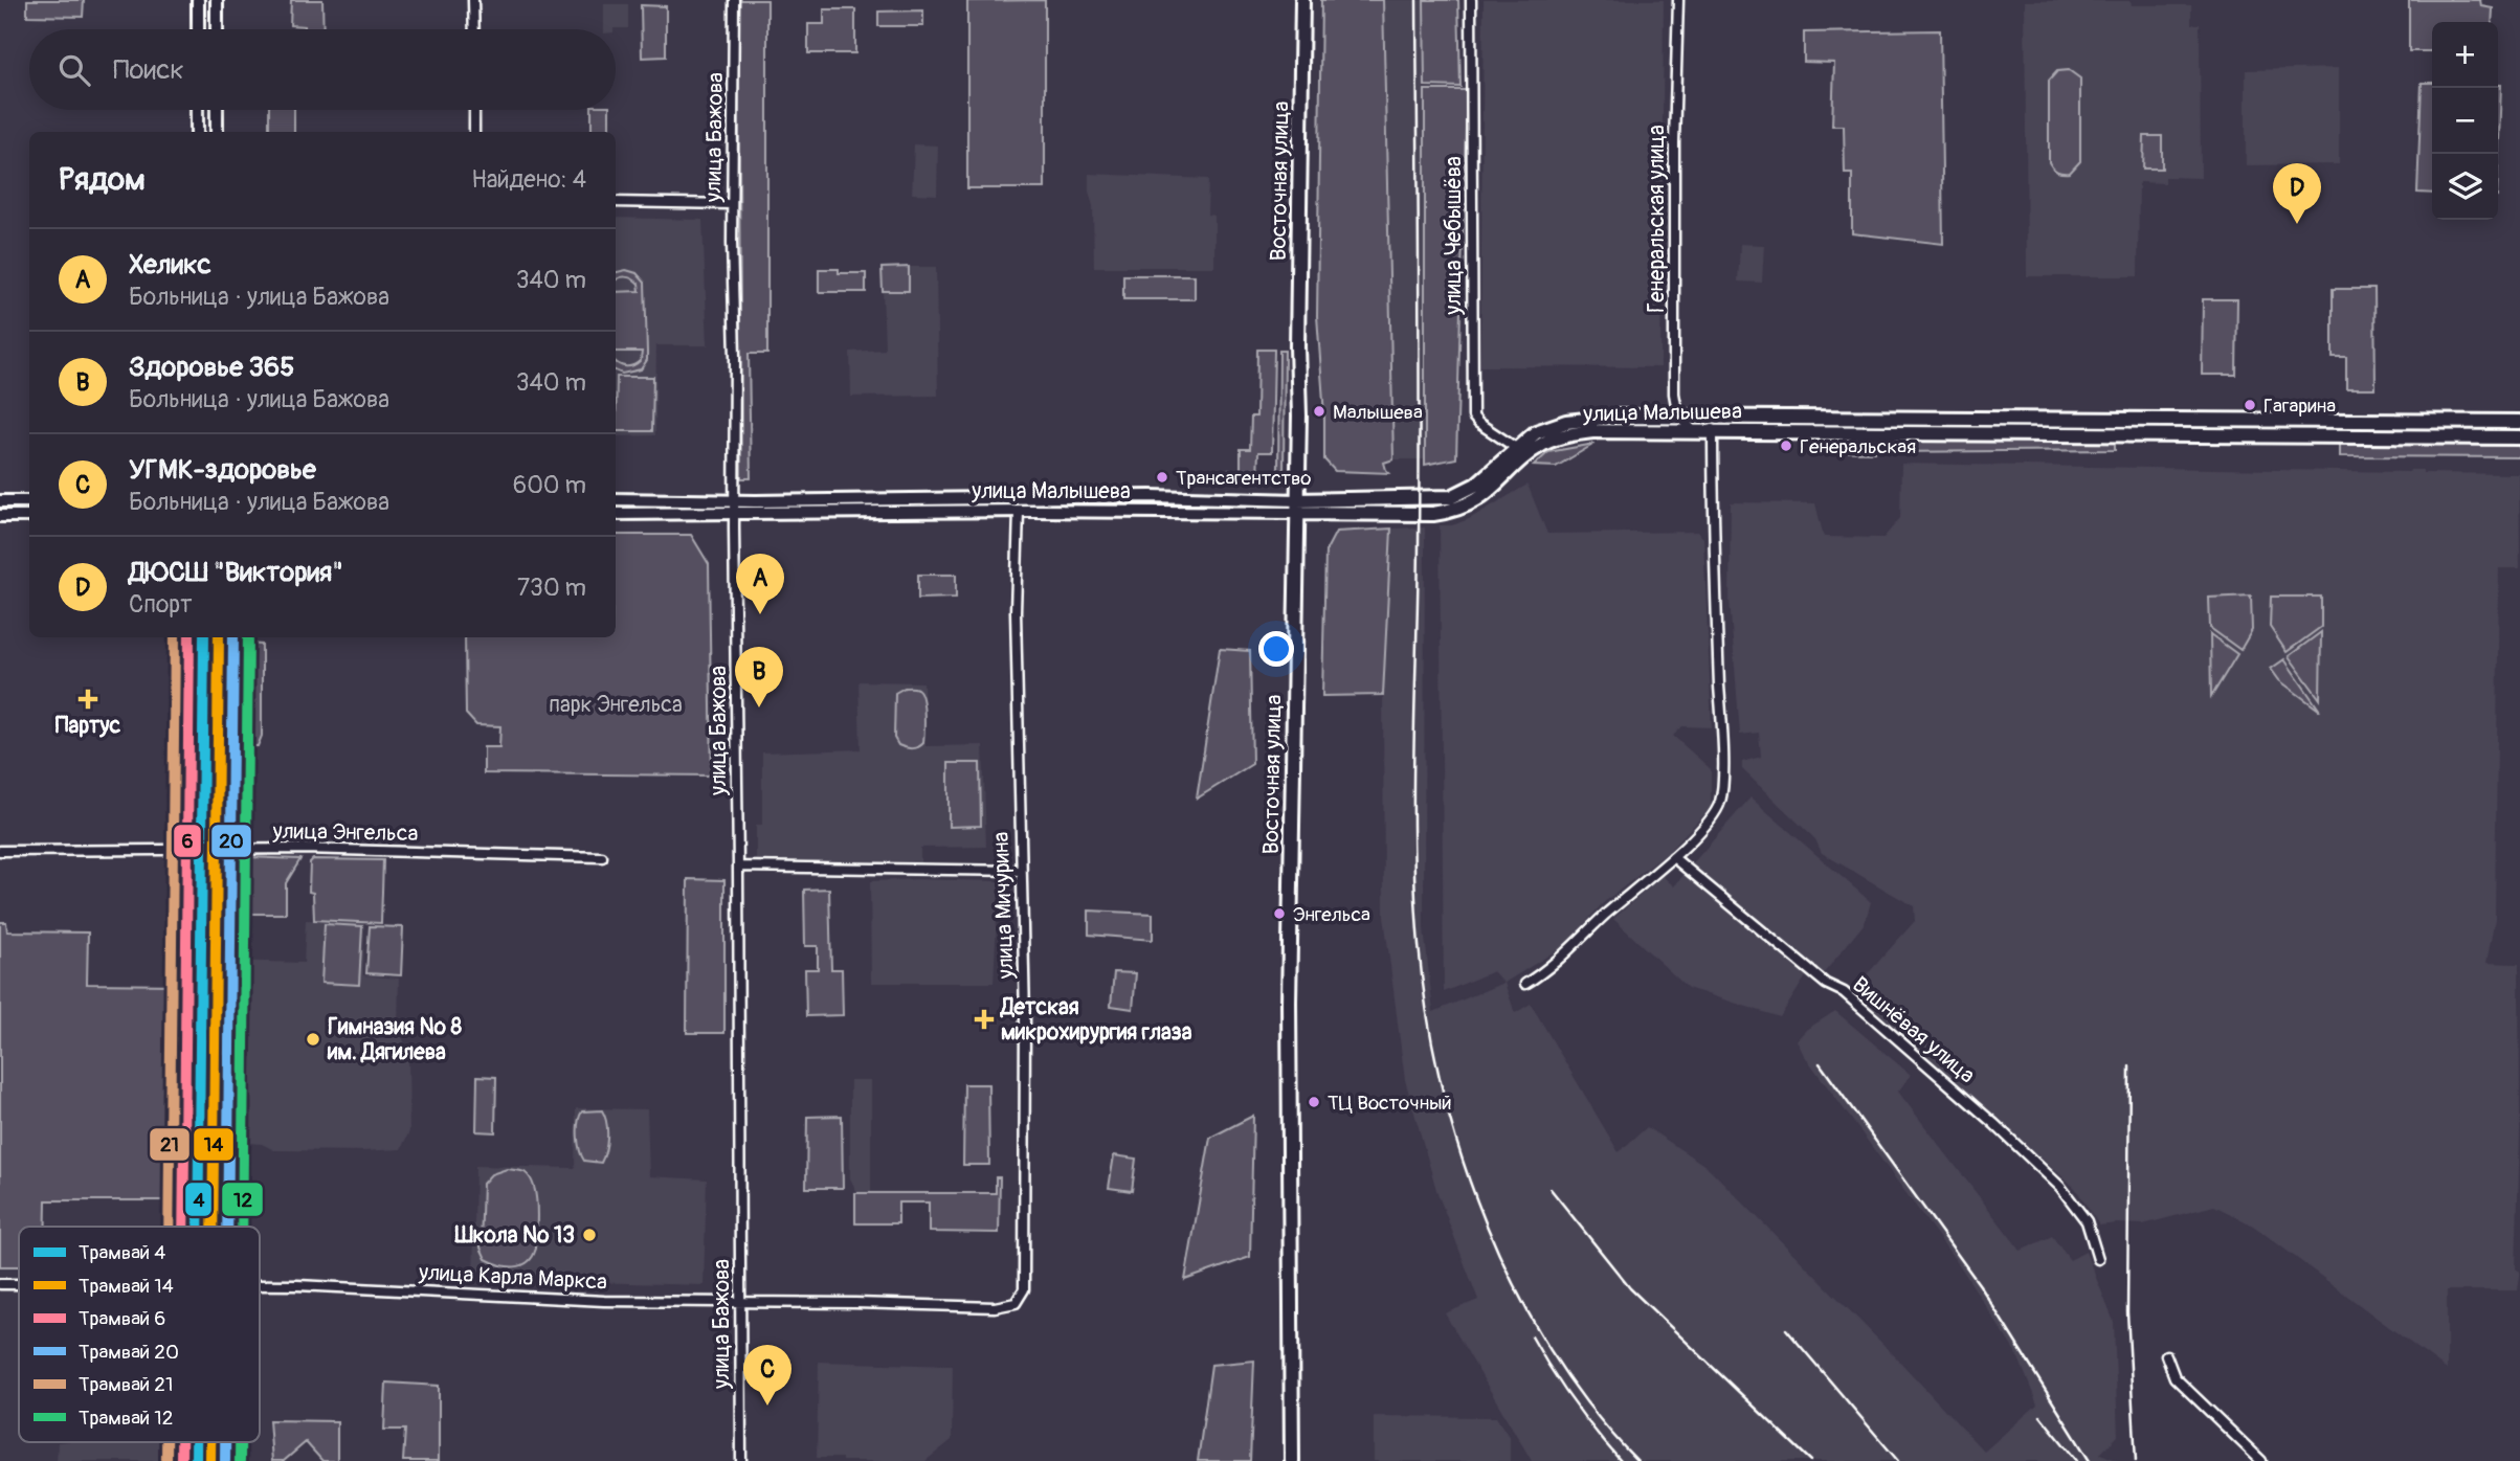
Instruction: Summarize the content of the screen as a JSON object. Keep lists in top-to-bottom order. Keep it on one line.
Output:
{"streets":{"main road":["Восточная улица","улица Малышева"],"street":["улица Бажова","Генеральская улица","улица Чебышёва","улица Энгельса","улица Мичурина","Вишнёвая улица","улица Карла Маркса"]},"crossings":[["улица Бажова","улица Малышева"],["улица Бажова","улица Карла Маркса"],["Восточная улица","улица Малышева"],["Генеральская улица","улица Малышева"],["улица Чебышёва","улица Малышева"],["улица Малышева","улица Мичурина"],["улица Мичурина","улица Карла Маркса"]],"parks":["парк Энгельса"],"places":{"other":["Гагарина","Малышева","Генеральская","Трансагентство","Энгельса","Гимназия № 8 им. Дягилева","ТЦ Восточный","Школа № 13"],"health":["Партус","Детская микрохирургия глаза"]},"lines":["tram line 4","tram line 14","tram line 6","tram line 20","tram line 21","tram line 12"],"legend":["Трамвай 4","Трамвай 14","Трамвай 6","Трамвай 20","Трамвай 21","Трамвай 12"],"page":{"map_buttons":["+","−"],"search":"Поиск","heading":["Рядом","Найдено: 4"],"pins":["D","A","B","C"],"list":[{"mark":"A","name":"Хеликс","note":"Больница · улица Бажова","value":"340 m"},{"mark":"B","name":"Здоровье 365","note":"Больница · улица Бажова","value":"340 m"},{"mark":"C","name":"УГМК-здоровье","note":"Больница · улица Бажова","value":"600 m"},{"mark":"D","name":"ДЮСШ \"Виктория\"","note":"Спорт","value":"730 m"}]}}
